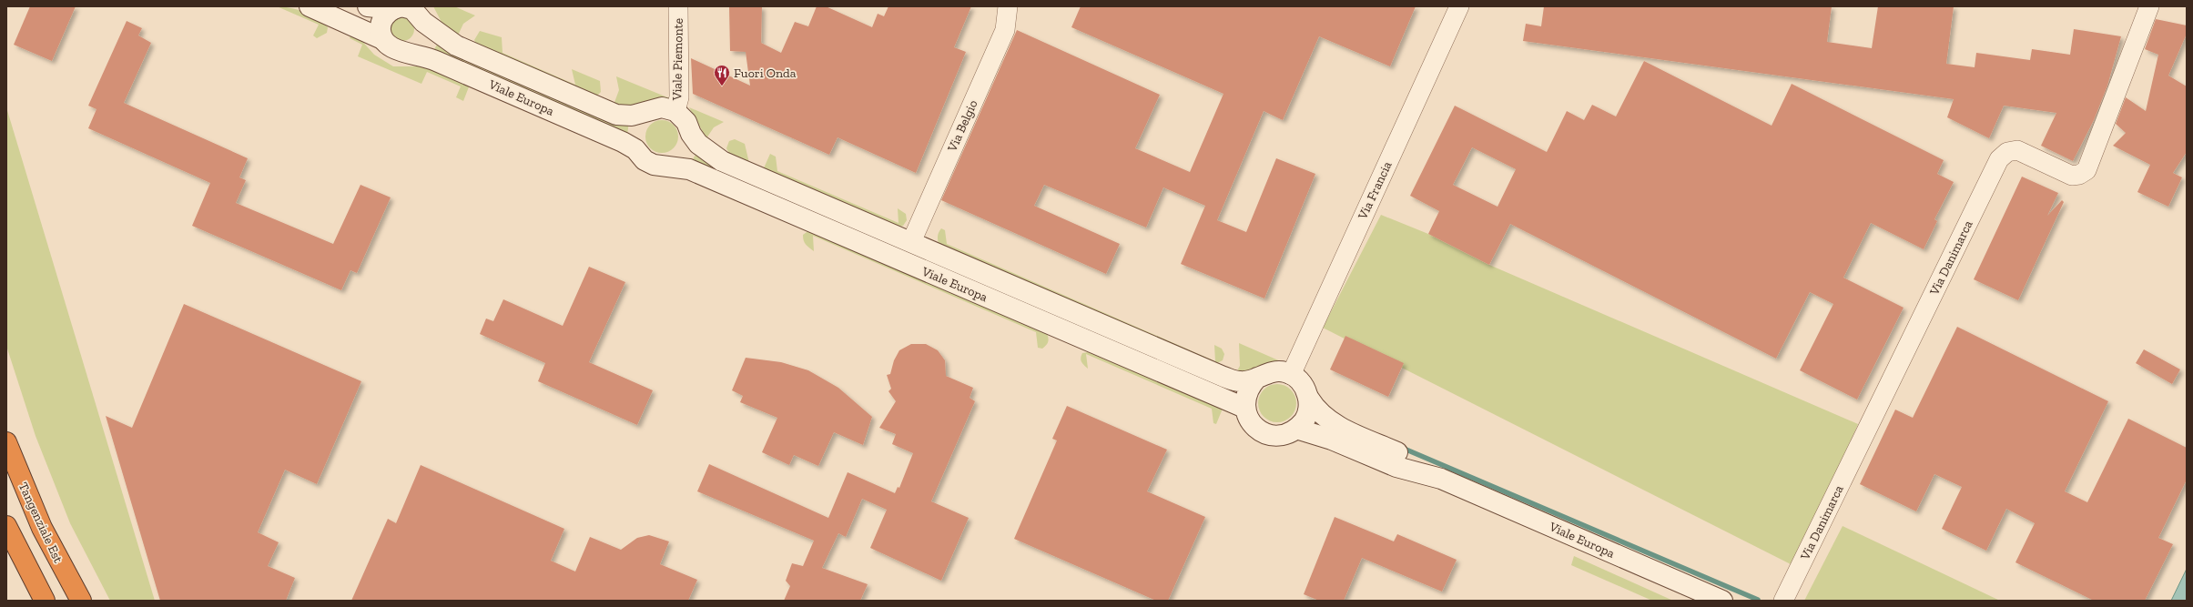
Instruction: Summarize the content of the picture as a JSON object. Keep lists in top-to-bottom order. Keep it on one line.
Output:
{"streets":{"highway":["Tangenziale Est"],"street":["Viale Piemonte","Viale Europa","Via Belgio","Via Francia","Via Danimarca"]},"crossings":[["Viale Piemonte","Viale Europa"],["Viale Europa","Via Belgio"],["Viale Europa","Via Francia"]],"places":{"restaurant":["Fuori Onda"]}}
